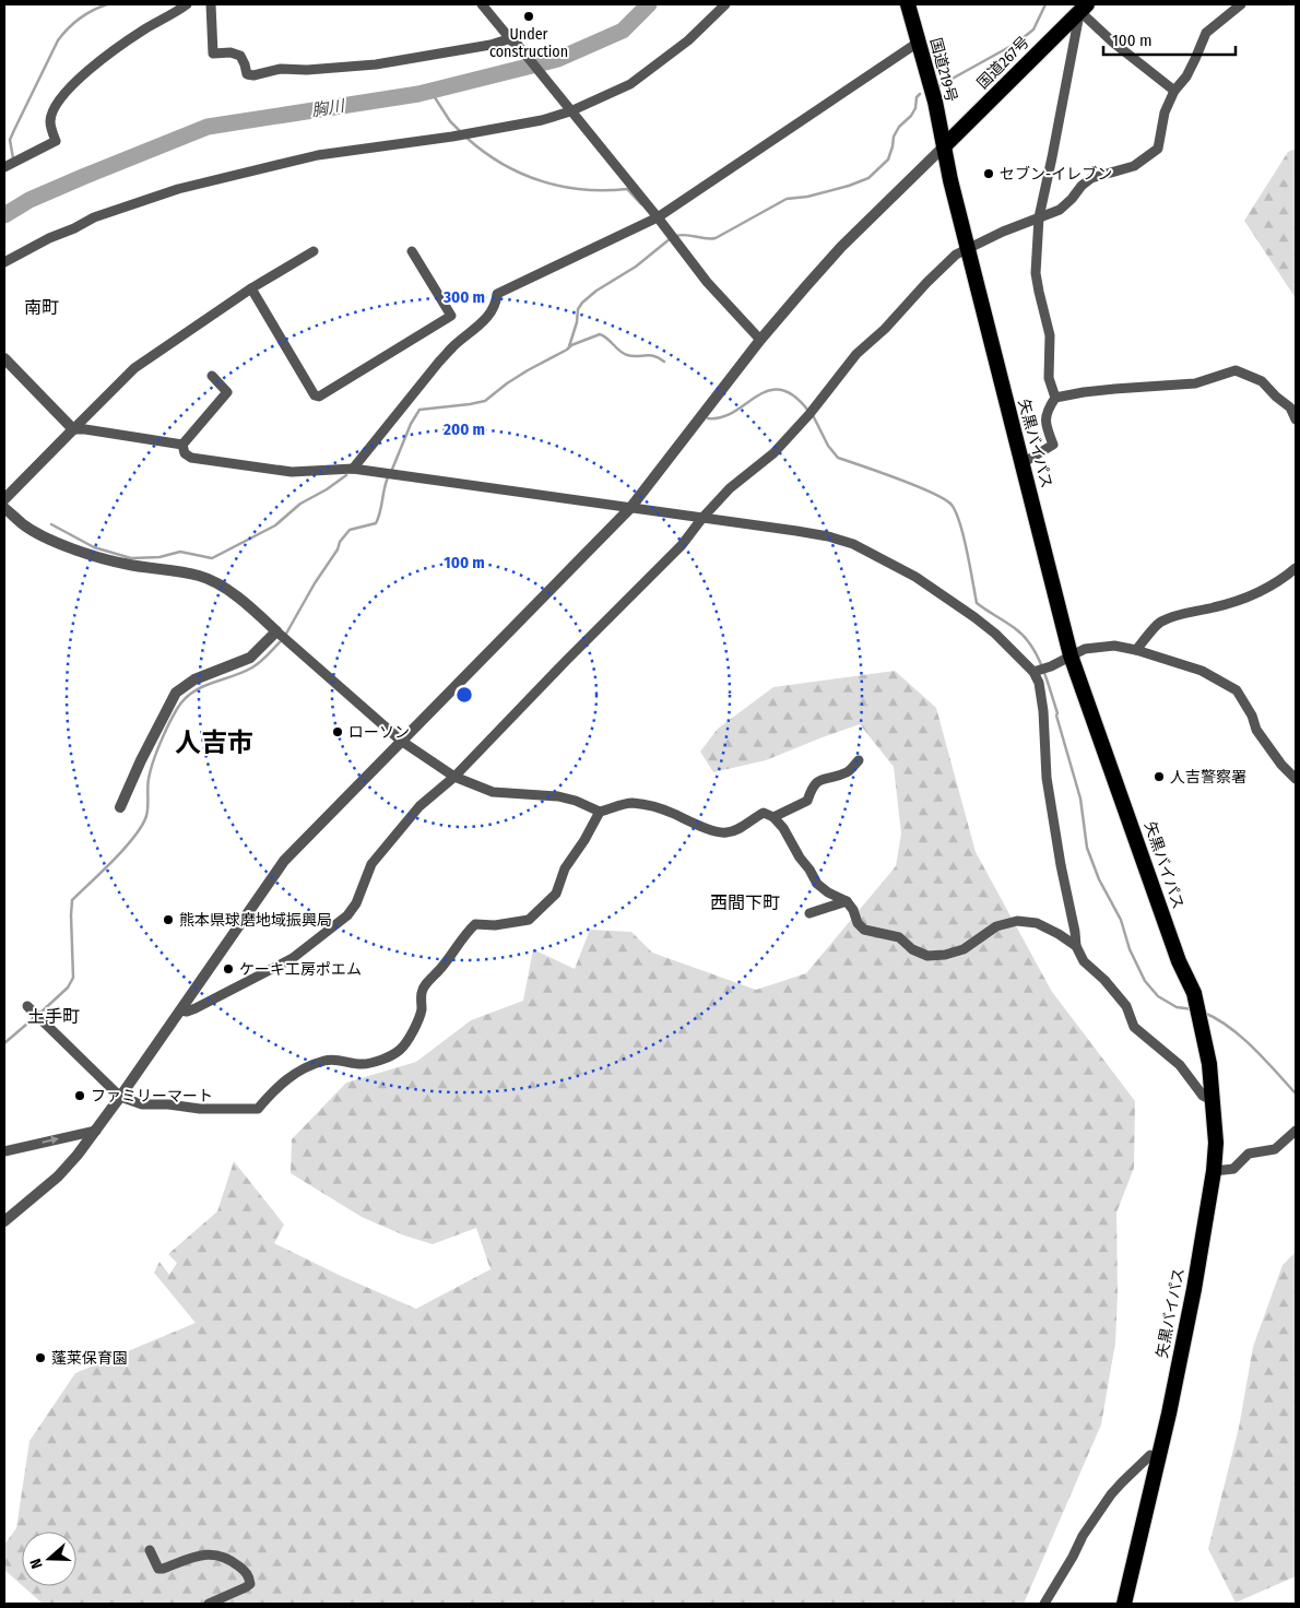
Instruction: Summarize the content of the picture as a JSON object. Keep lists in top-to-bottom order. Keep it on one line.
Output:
{"streets":{"highway":["国道267号","国道219号","矢黒バイパス"]},"crossings":[["国道267号","国道219号"],["国道267号","矢黒バイパス"],["国道219号","矢黒バイパス"]],"districts":["南町","人吉市","西間下町","土手町"],"water":["胸川"],"places":["Under construction","セブン-イレブン","ローソン","人吉警察署","熊本県球磨地域振興局","ケーキ工房ポエム","ファミリーマート","蓬莱保育園"],"scale_bar":"100 m","north":"left","rings":["300 m","200 m","100 m"]}
